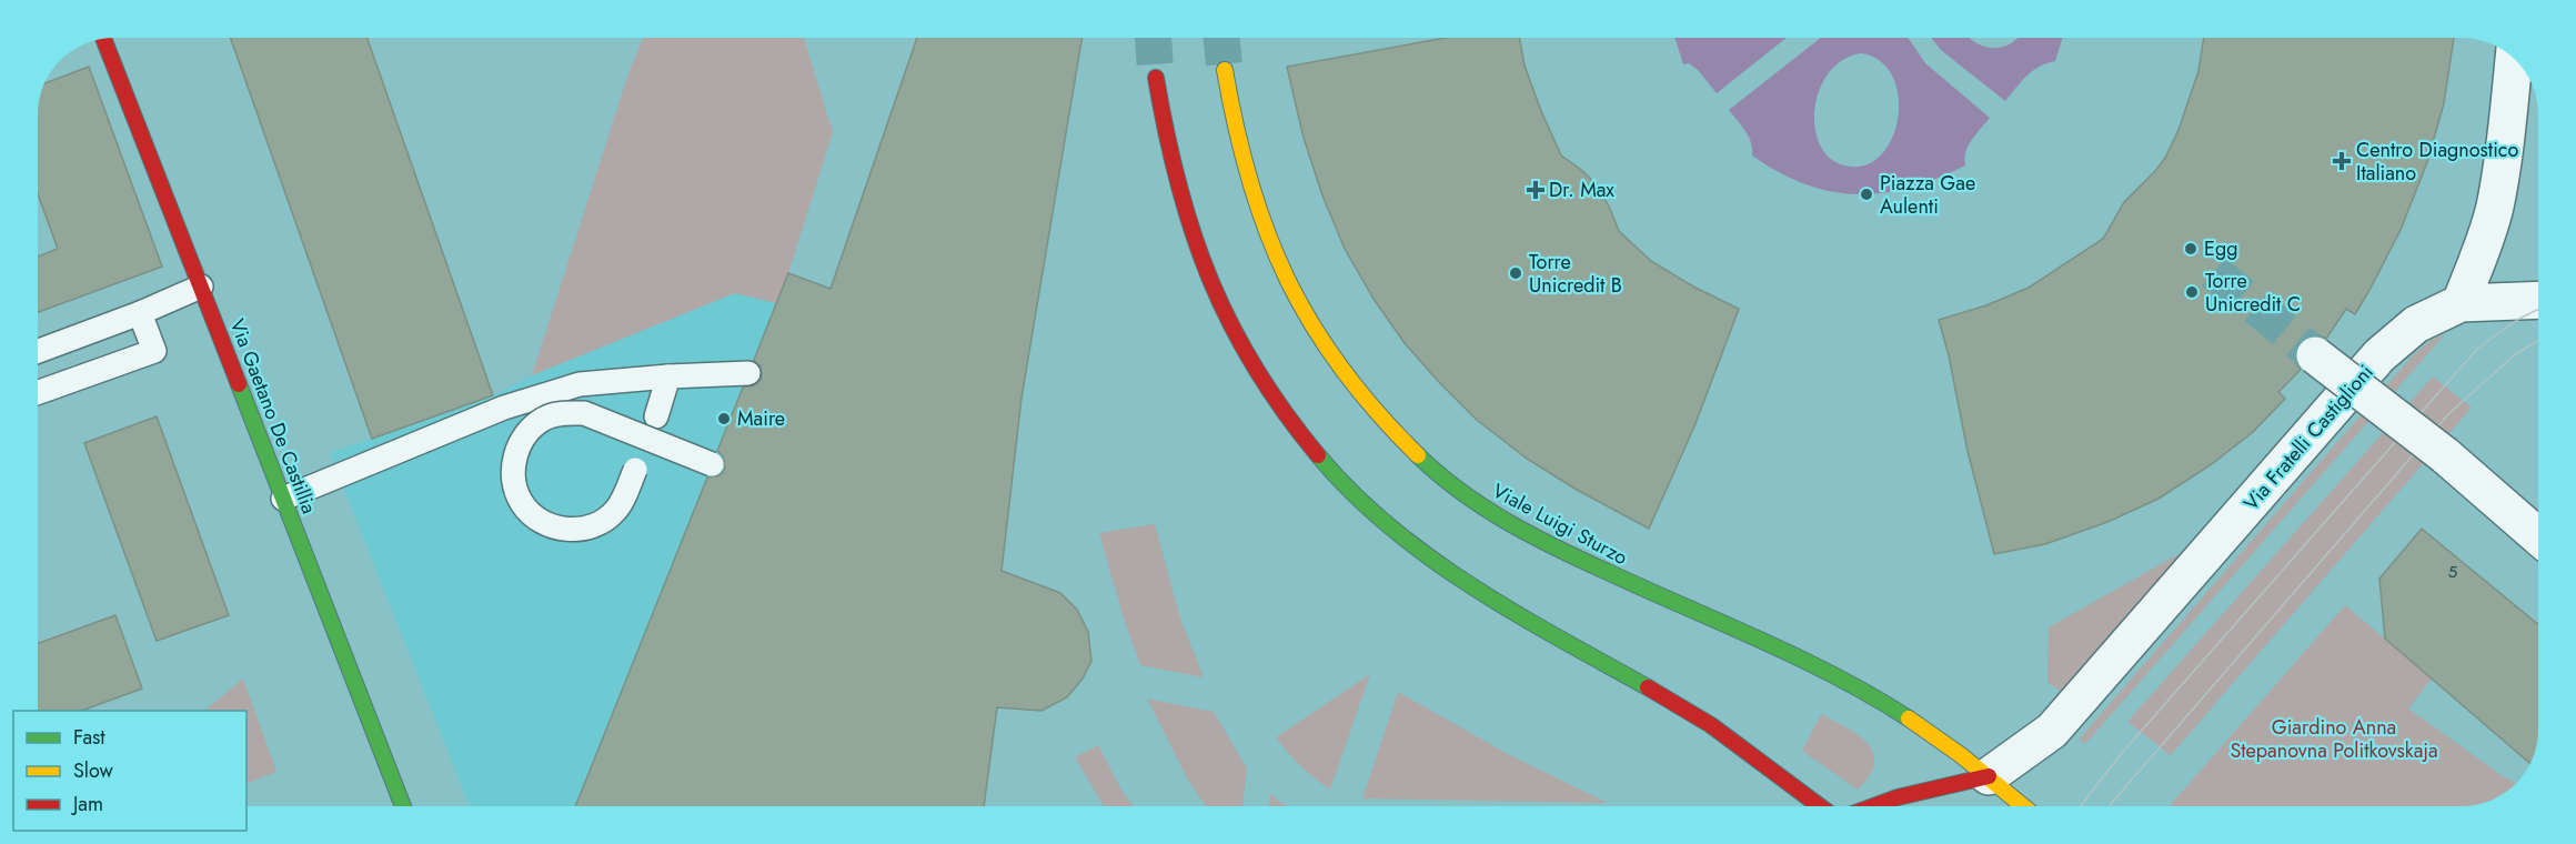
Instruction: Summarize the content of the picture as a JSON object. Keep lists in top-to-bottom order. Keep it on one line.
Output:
{"streets":{"main road":["Via Gaetano De Castillia","Viale Luigi Sturzo"],"street":["Via Fratelli Castiglioni"]},"crossings":[["Via Fratelli Castiglioni","Viale Luigi Sturzo"]],"parks":["Giardino Anna Stepanovna Politkovskaja"],"places":{"health":["Centro Diagnostico Italiano","Dr. Max"],"other":["Piazza Gae Aulenti","Egg","Torre Unicredit B","Torre Unicredit C","Maire"]},"house_numbers":["5"],"legend":["Fast","Slow","Jam"]}
